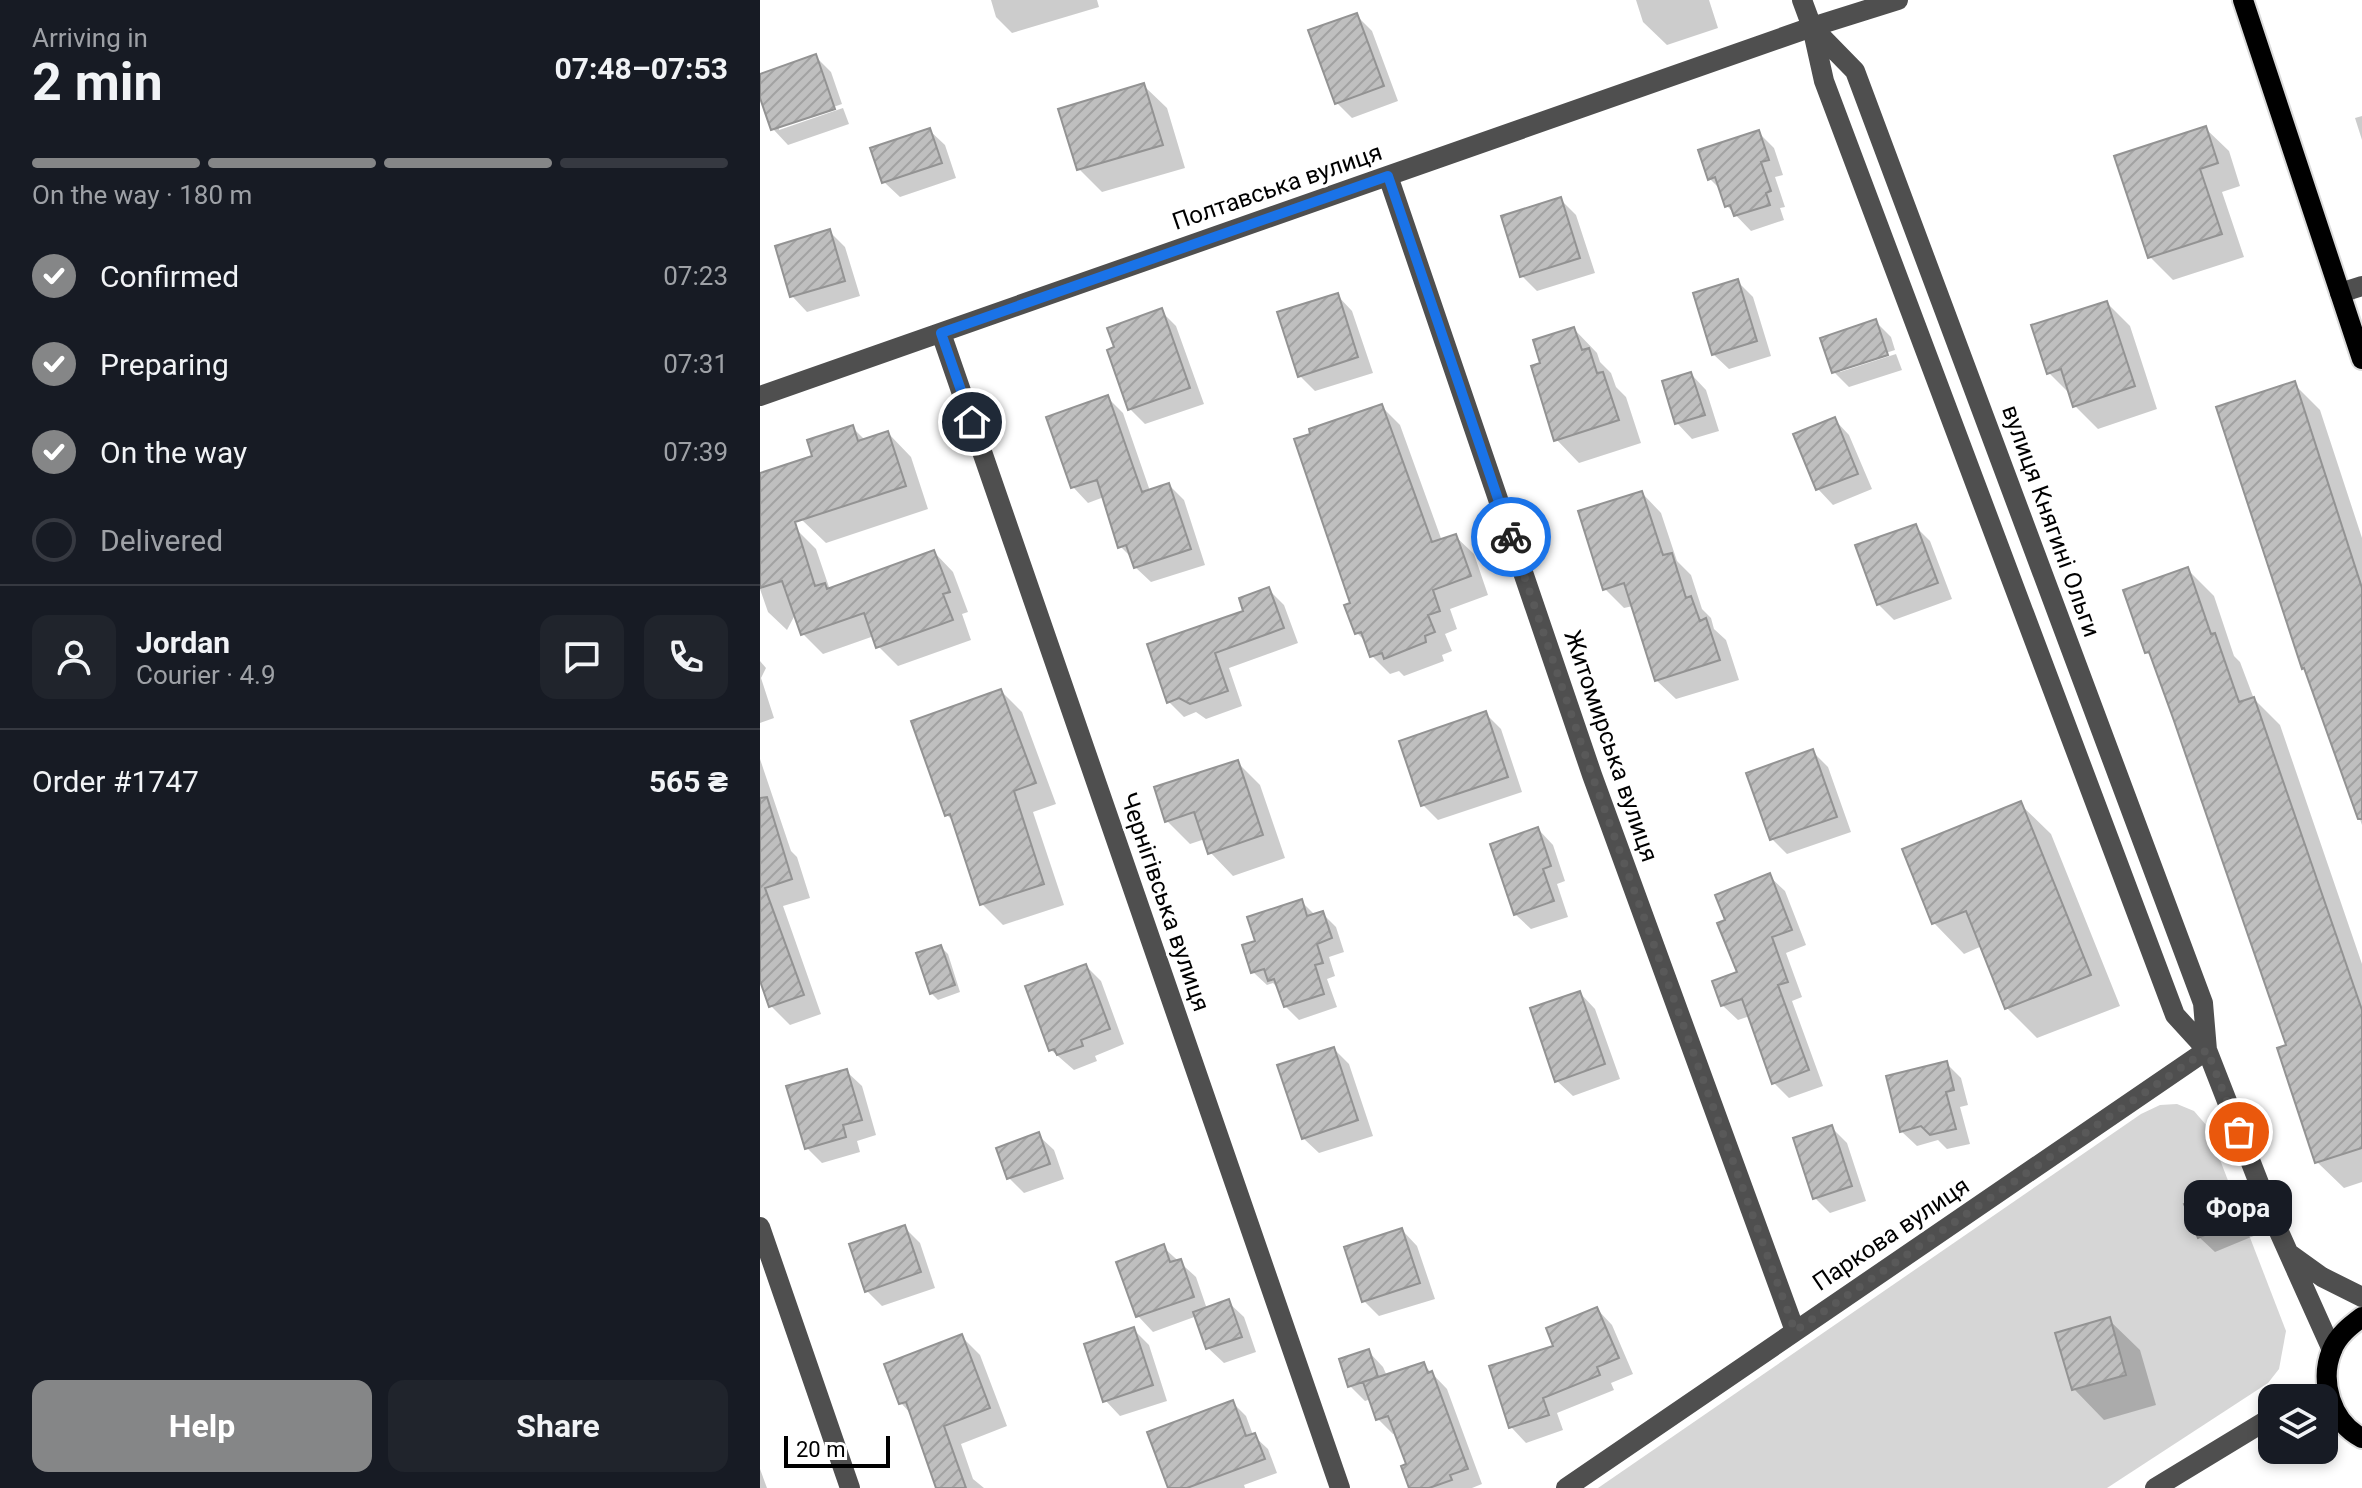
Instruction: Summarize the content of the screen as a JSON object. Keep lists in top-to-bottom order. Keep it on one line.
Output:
{"streets":{"street":["Полтавська вулиця","вулиця Княгині Ольги","Житомирська вулиця","Чернігівська вулиця","Паркова вулиця"]},"crossings":[["Полтавська вулиця","вулиця Княгині Ольги"],["Полтавська вулиця","Житомирська вулиця"],["Полтавська вулиця","Чернігівська вулиця"],["вулиця Княгині Ольги","Паркова вулиця"],["Житомирська вулиця","Паркова вулиця"]],"places":["Фора"],"scale_bar":"20 m","page":{"heading":["2 min","Arriving in","07:48–07:53"],"panel":["Jordan","Courier · 4.9","Order #1747","565 ₴"],"bar":"On the way · 180 m","list":[["Confirmed","07:23"],["Preparing","07:31"],["On the way","07:39"],"Delivered"],"bubble":"Фора","buttons":["Help","Share"],"scale":"20 m"}}
